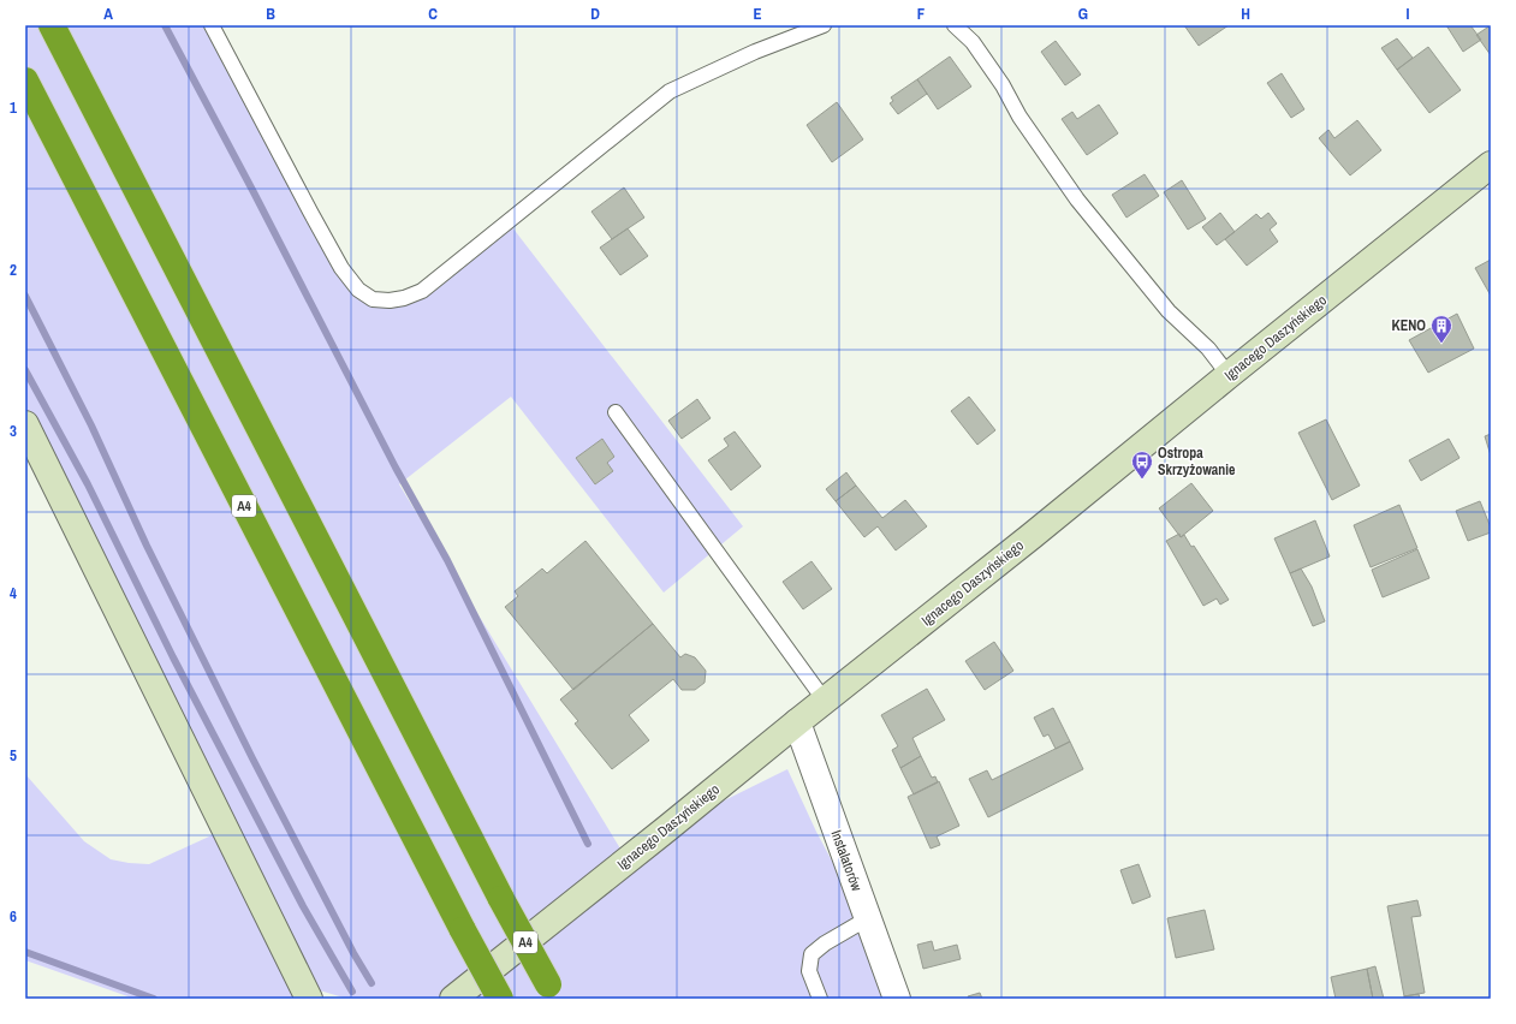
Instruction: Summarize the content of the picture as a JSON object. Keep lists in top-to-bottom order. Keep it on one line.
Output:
{"streets":{"highway":["A4"],"main road":["Ignacego Daszyńskiego"],"street":["Instalatorów"]},"crossings":[["Ignacego Daszyńskiego","Instalatorów"]],"places":{"building":["KENO"],"bus stop":["Ostropa Skrzyżowanie"]},"grid":{"columns":["A","B","C","D","E","F","G","H","I"],"rows":["1","2","3","4","5","6"]}}
